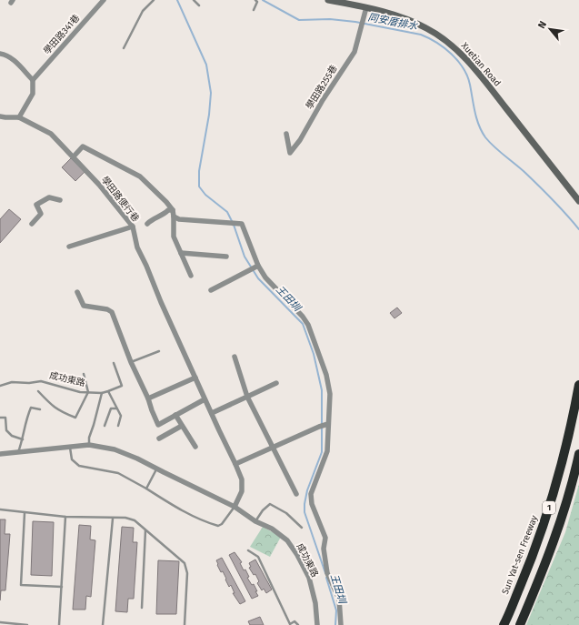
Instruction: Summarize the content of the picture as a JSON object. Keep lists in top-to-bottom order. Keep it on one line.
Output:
{"streets":{"highway":["1","Sun Yat-sen Freeway"],"main road":["Xuetian Road"],"street":["學田路341巷","學田路255巷","學田路便行巷","成功東路"]},"crossings":[["Xuetian Road","學田路255巷"],["學田路便行巷","成功東路"]],"water":["同安厝排水","王田圳"],"north":"top left"}
